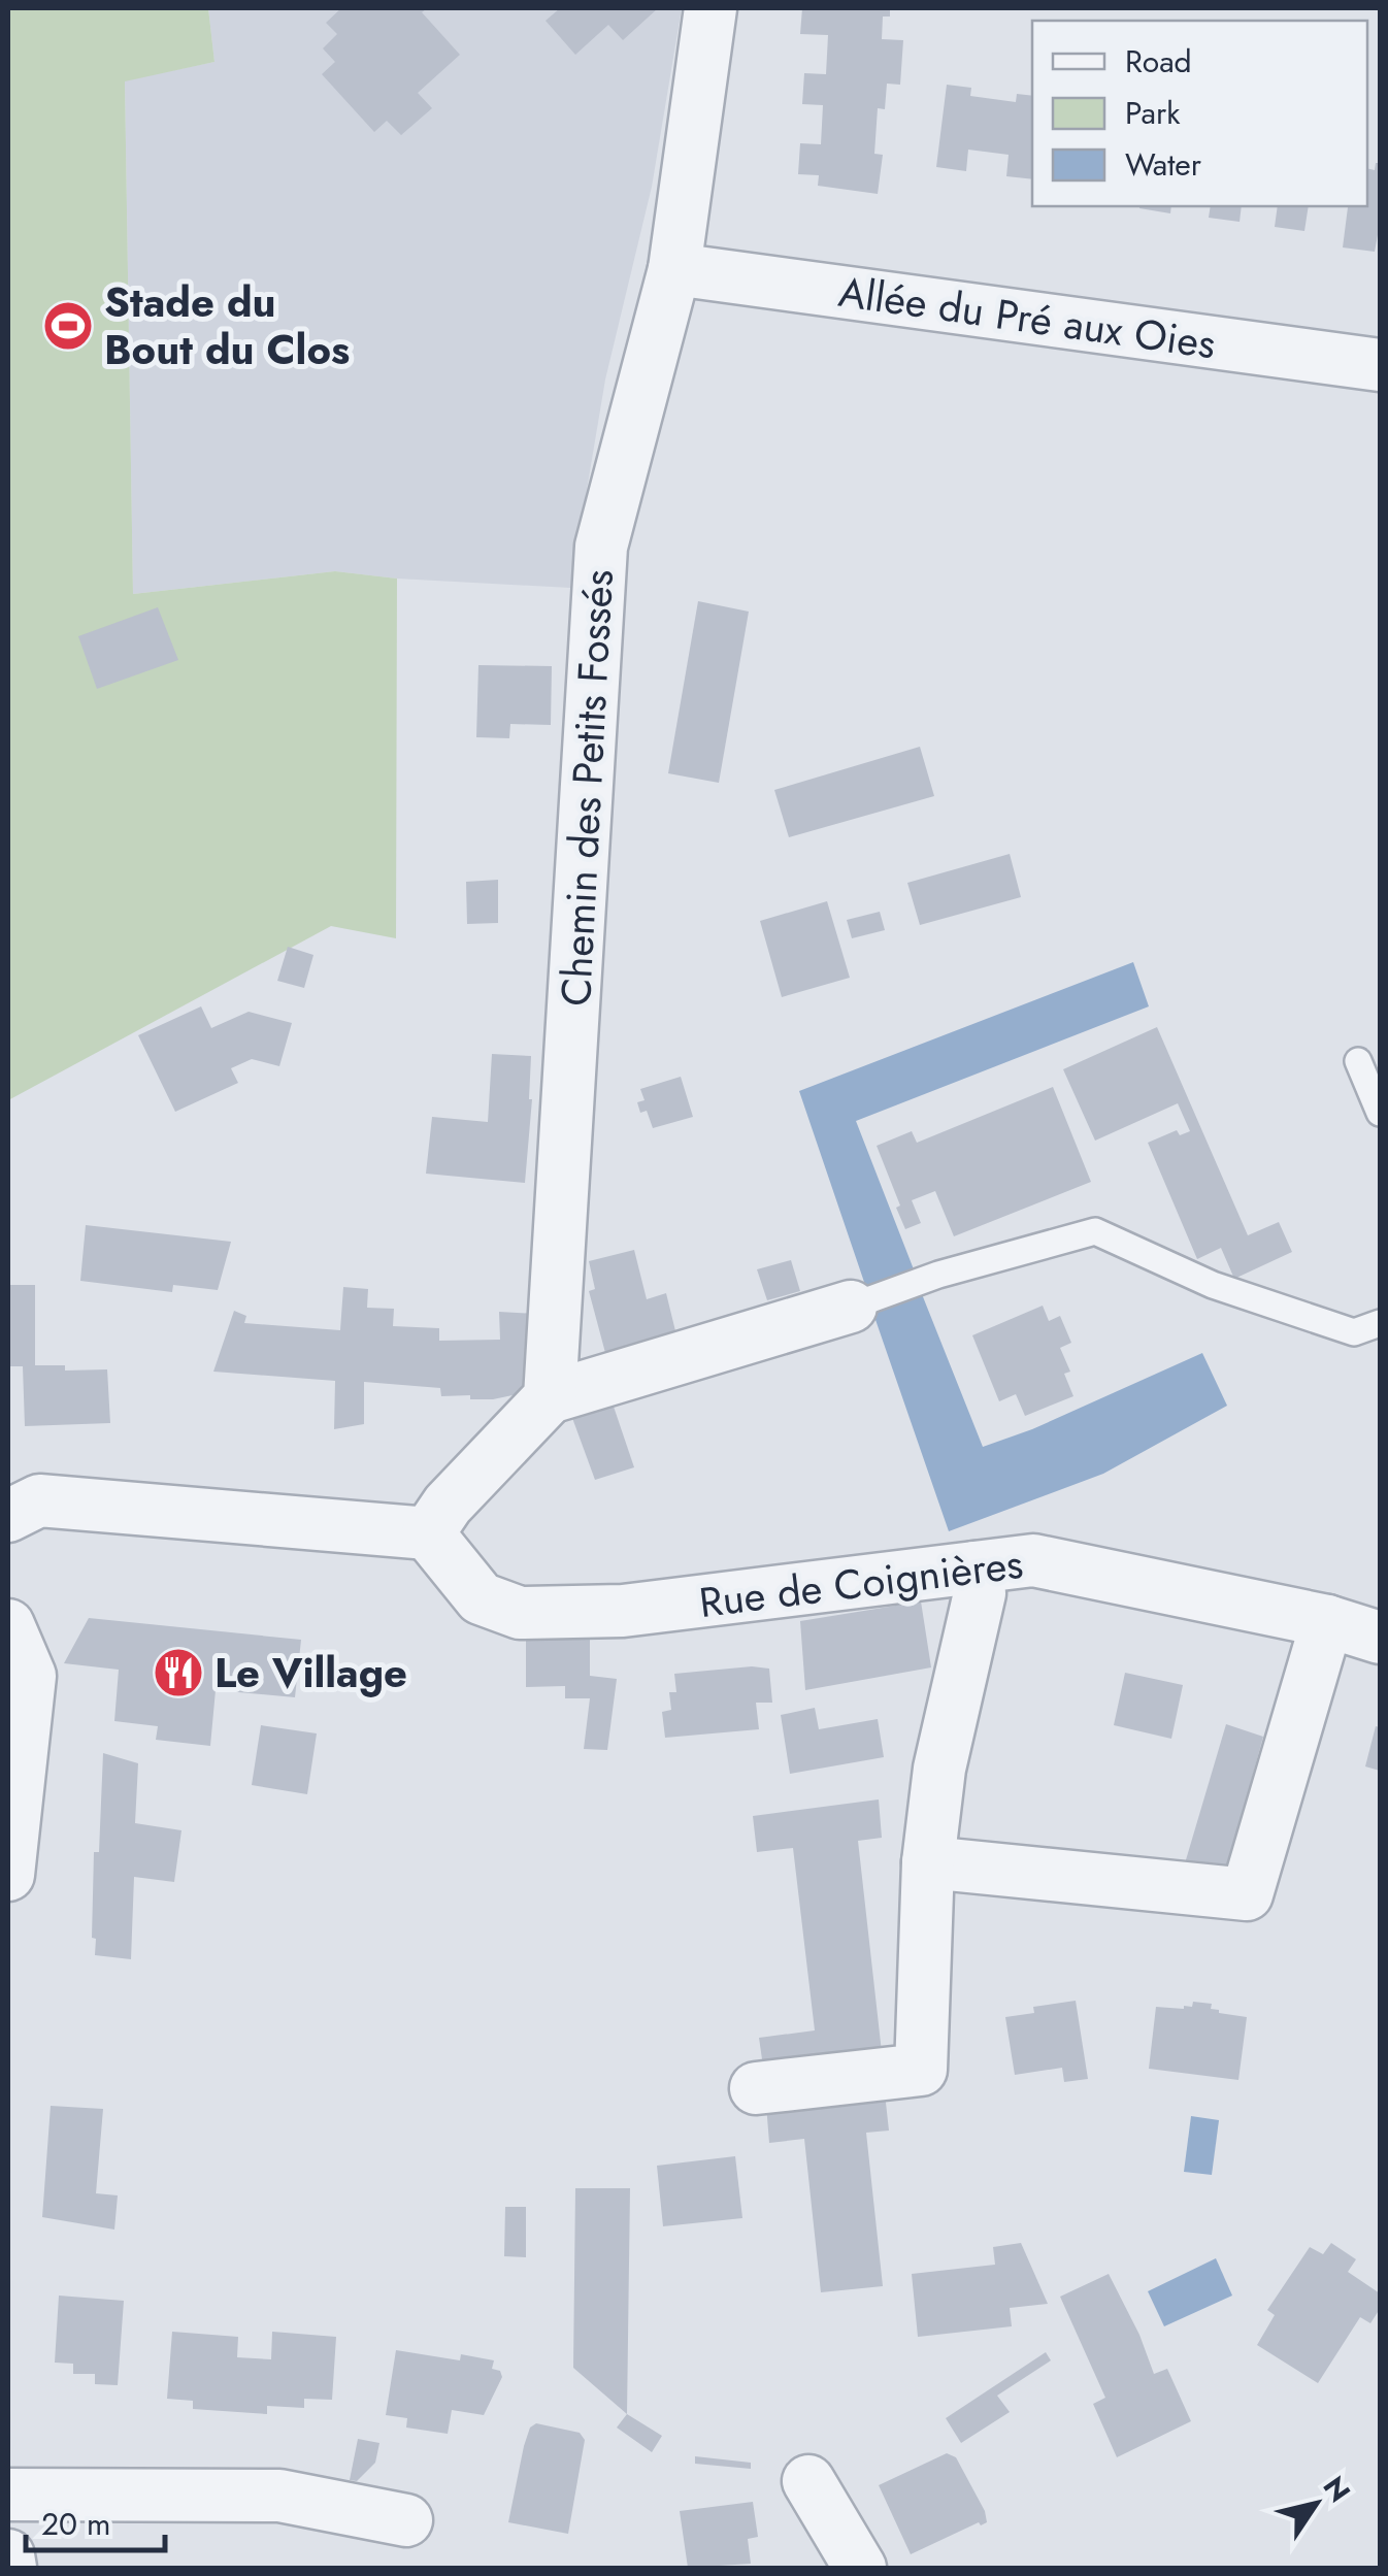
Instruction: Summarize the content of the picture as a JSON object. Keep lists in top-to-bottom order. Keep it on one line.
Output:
{"streets":{"street":["Allée du Pré aux Oies","Chemin des Petits Fossés","Rue de Coignières"]},"crossings":[["Allée du Pré aux Oies","Chemin des Petits Fossés"]],"places":{"sports":["Stade du Bout du Clos"],"restaurant":["Le Village"]},"legend":["Road","Park","Water"],"scale_bar":"20 m","north":"top right"}
